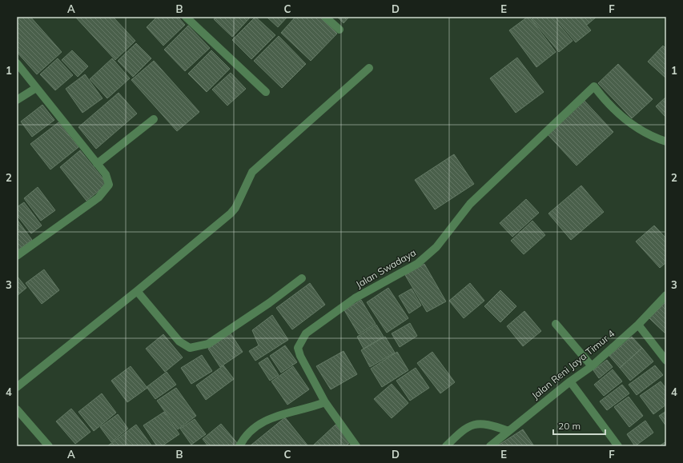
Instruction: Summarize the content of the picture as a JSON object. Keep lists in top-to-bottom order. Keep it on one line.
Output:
{"streets":{"street":["Jalan Swadaya","Jalan Reni Jaya Timur 4"]},"scale_bar":"20 m","grid":{"columns":["A","B","C","D","E","F"],"rows":["1","2","3","4"]}}
